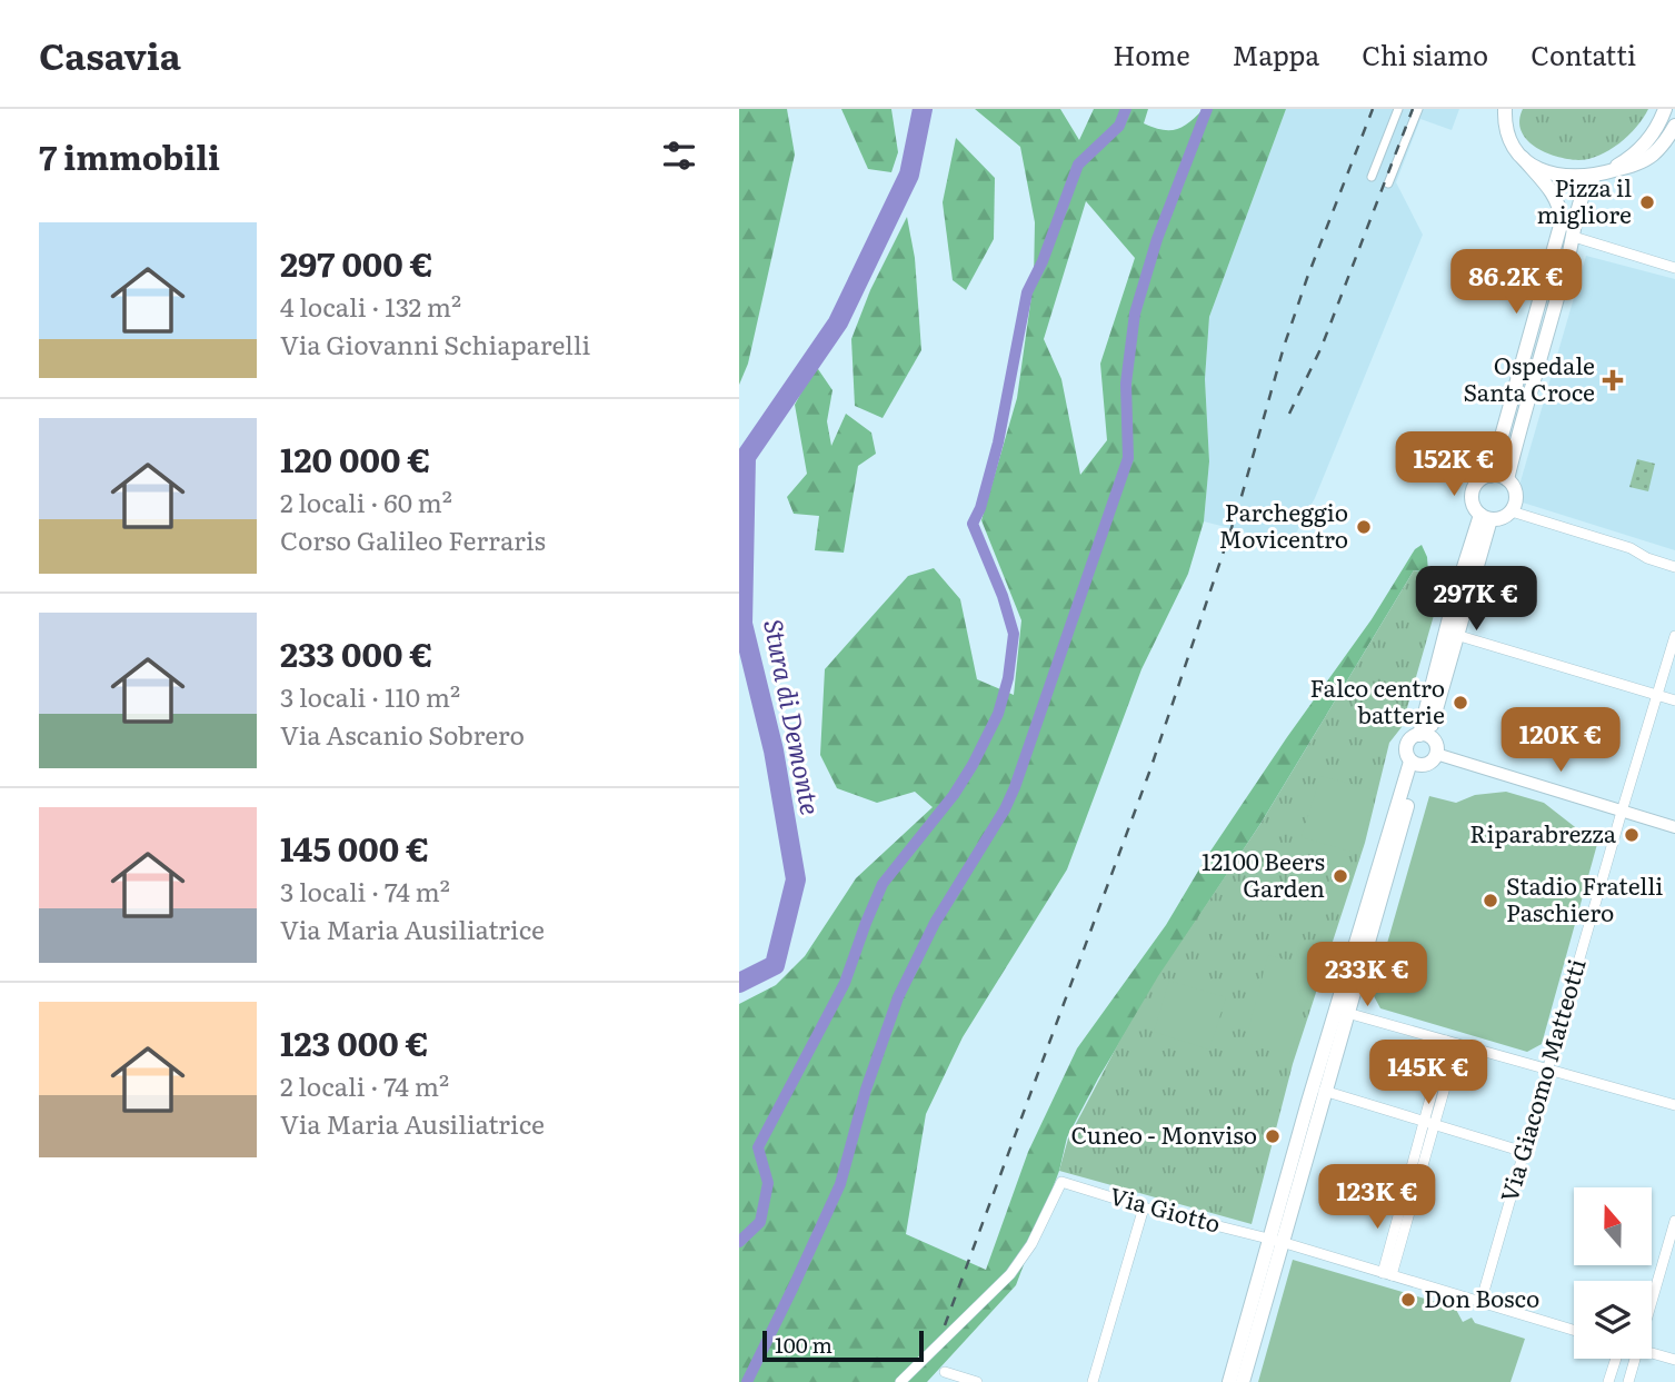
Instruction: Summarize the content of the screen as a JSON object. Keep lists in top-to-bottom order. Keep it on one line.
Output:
{"streets":{"street":["Via Giacomo Matteotti","Via Giotto"]},"crossings":[["Via Giacomo Matteotti","Via Giotto"]],"water":["Stura di Demonte"],"places":{"other":["Pizza il migliore","Parcheggio Movicentro","Falco centro batterie","Riparabrezza","12100 Beers Garden","Stadio Fratelli Paschiero","Cuneo - Monviso","Don Bosco"],"health":["Ospedale Santa Croce"]},"scale_bar":"100 m","north":"top","page":{"header":"Casavia","nav":["Home","Mappa","Chi siamo","Contatti"],"heading":"7 immobili","list":[{"name":"297 000 €","note":"4 locali · 132 m² · Via Giovanni Schiaparelli"},{"name":"120 000 €","note":"2 locali · 60 m² · Corso Galileo Ferraris"},{"name":"233 000 €","note":"3 locali · 110 m² · Via Ascanio Sobrero"},{"name":"145 000 €","note":"3 locali · 74 m² · Via Maria Ausiliatrice"},{"name":"123 000 €","note":"2 locali · 74 m² · Via Maria Ausiliatrice"}],"price":["86.2K €","152K €","297K €","120K €","233K €","145K €","123K €"],"scale":"100 m"}}
